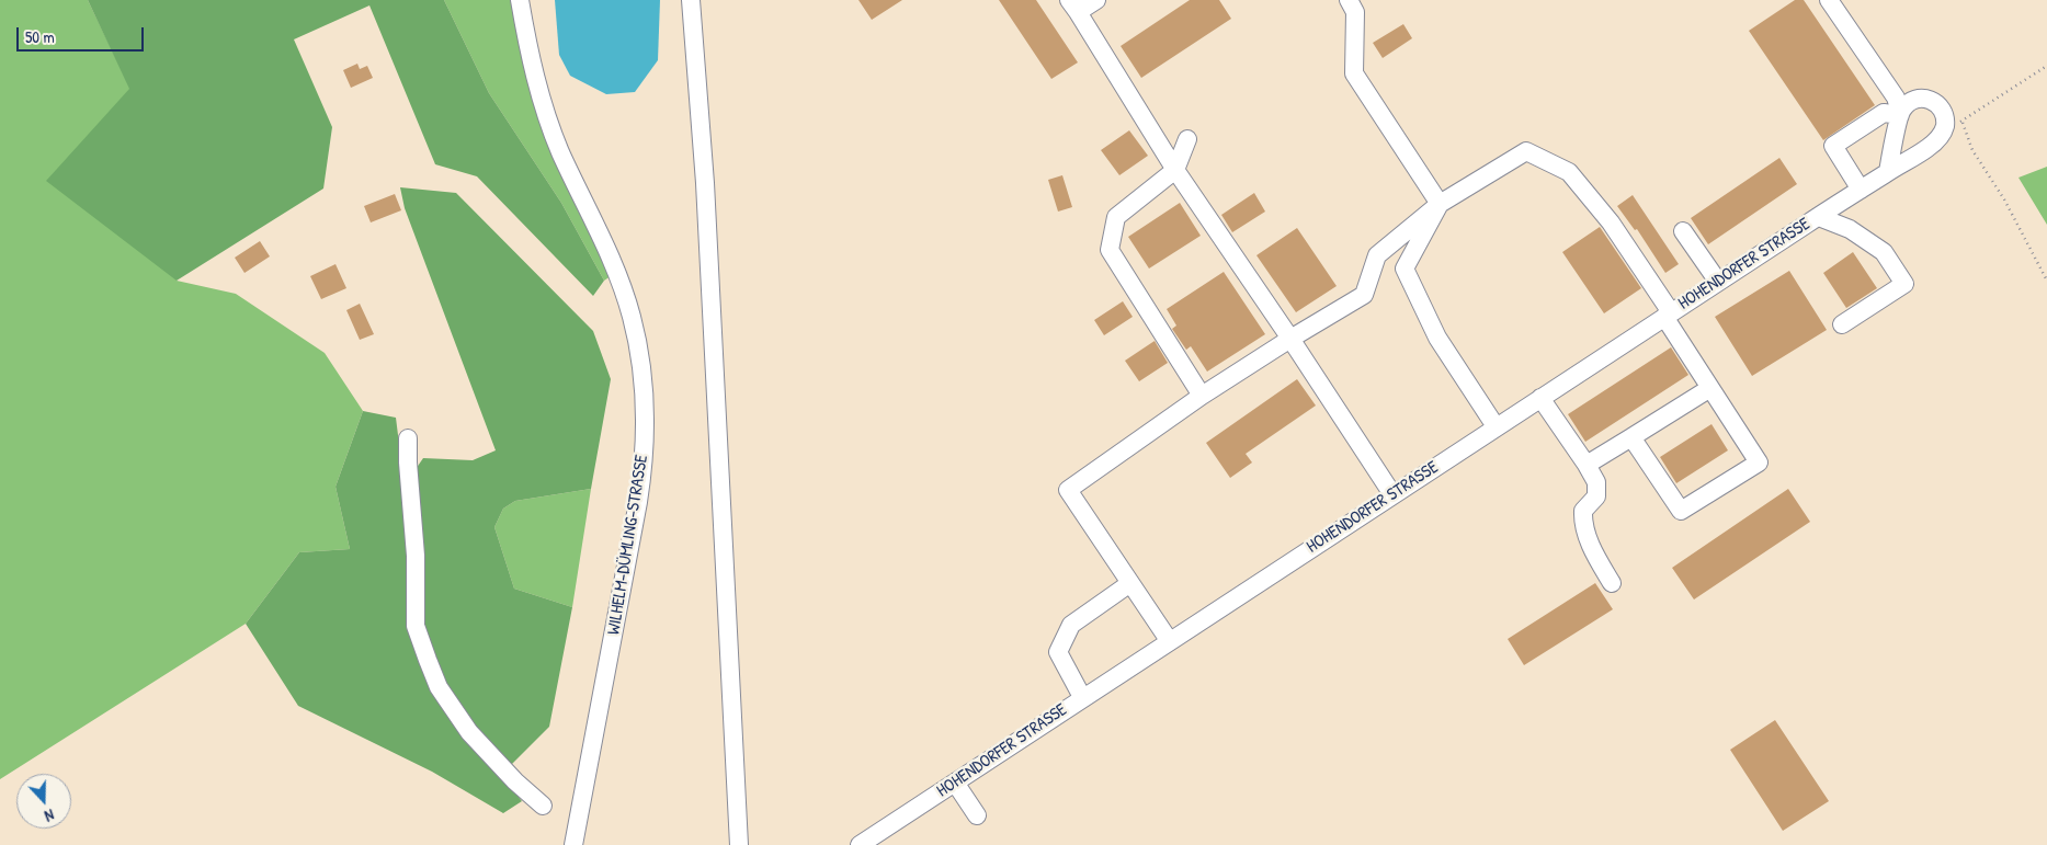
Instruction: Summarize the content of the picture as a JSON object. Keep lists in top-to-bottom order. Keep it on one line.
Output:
{"streets":{"street":["HOHENDORFER STRASSE","WILHELM-DÜMLING-STRASSE"]},"scale_bar":"50 m","north":"bottom"}
